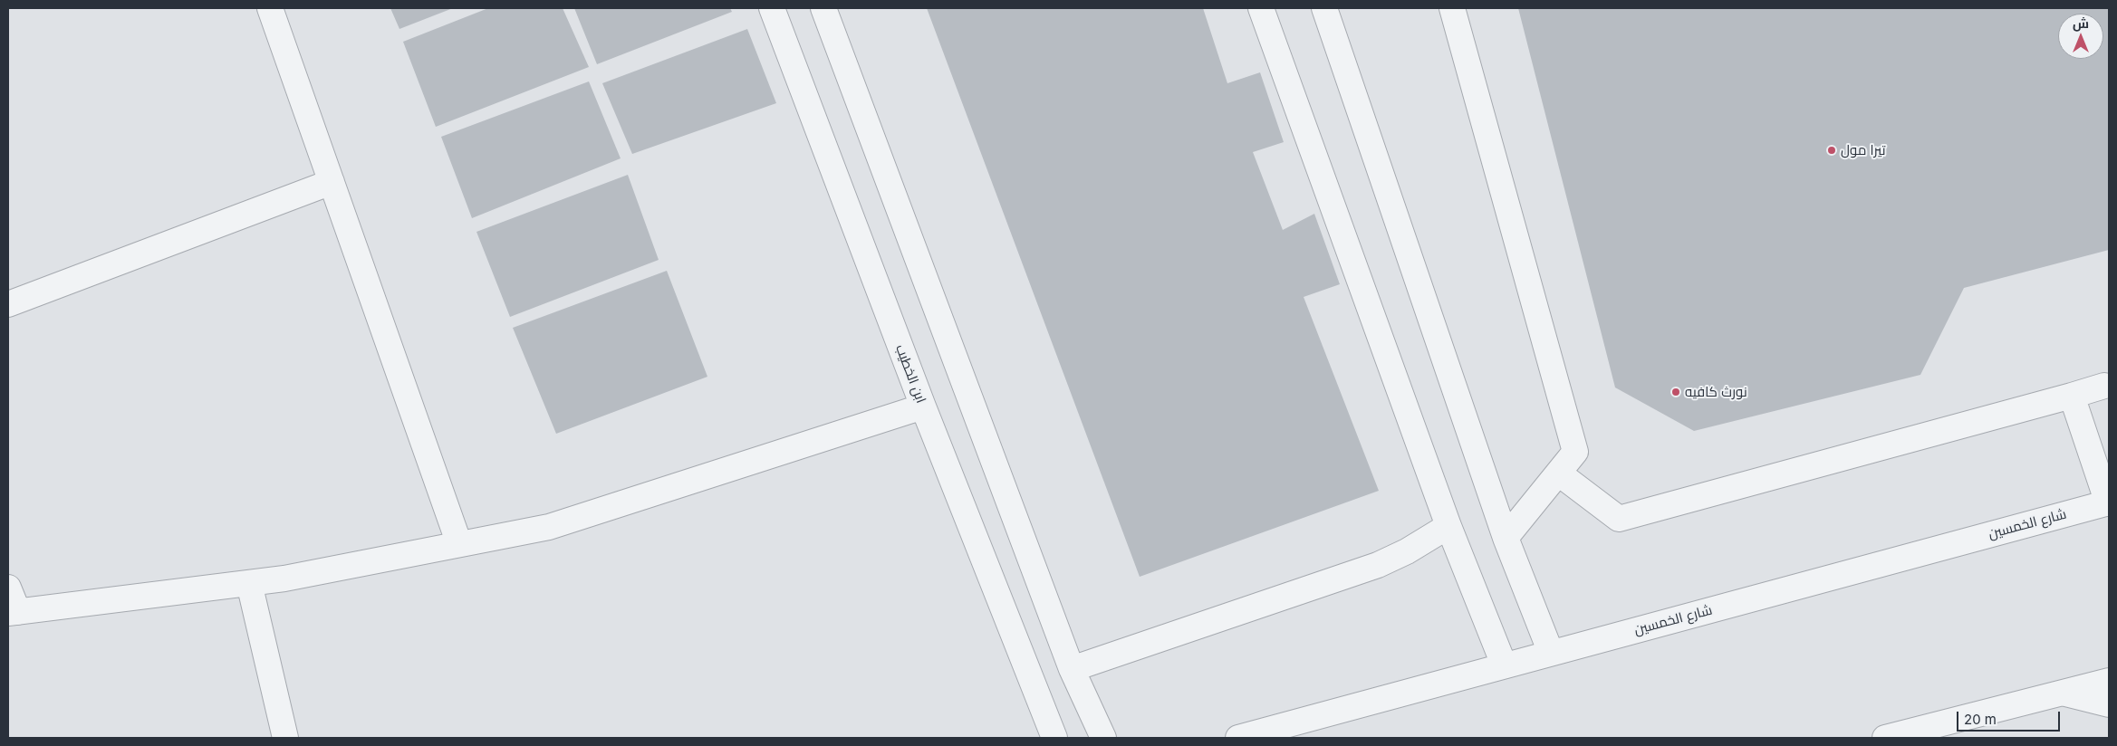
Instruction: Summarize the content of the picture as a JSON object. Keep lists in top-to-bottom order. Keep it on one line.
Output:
{"streets":{"street":["ابن الخطيب","شارع الخمسين"]},"places":["تيرا مول","نورث كافيه"],"scale_bar":"20 m","north":"top"}
